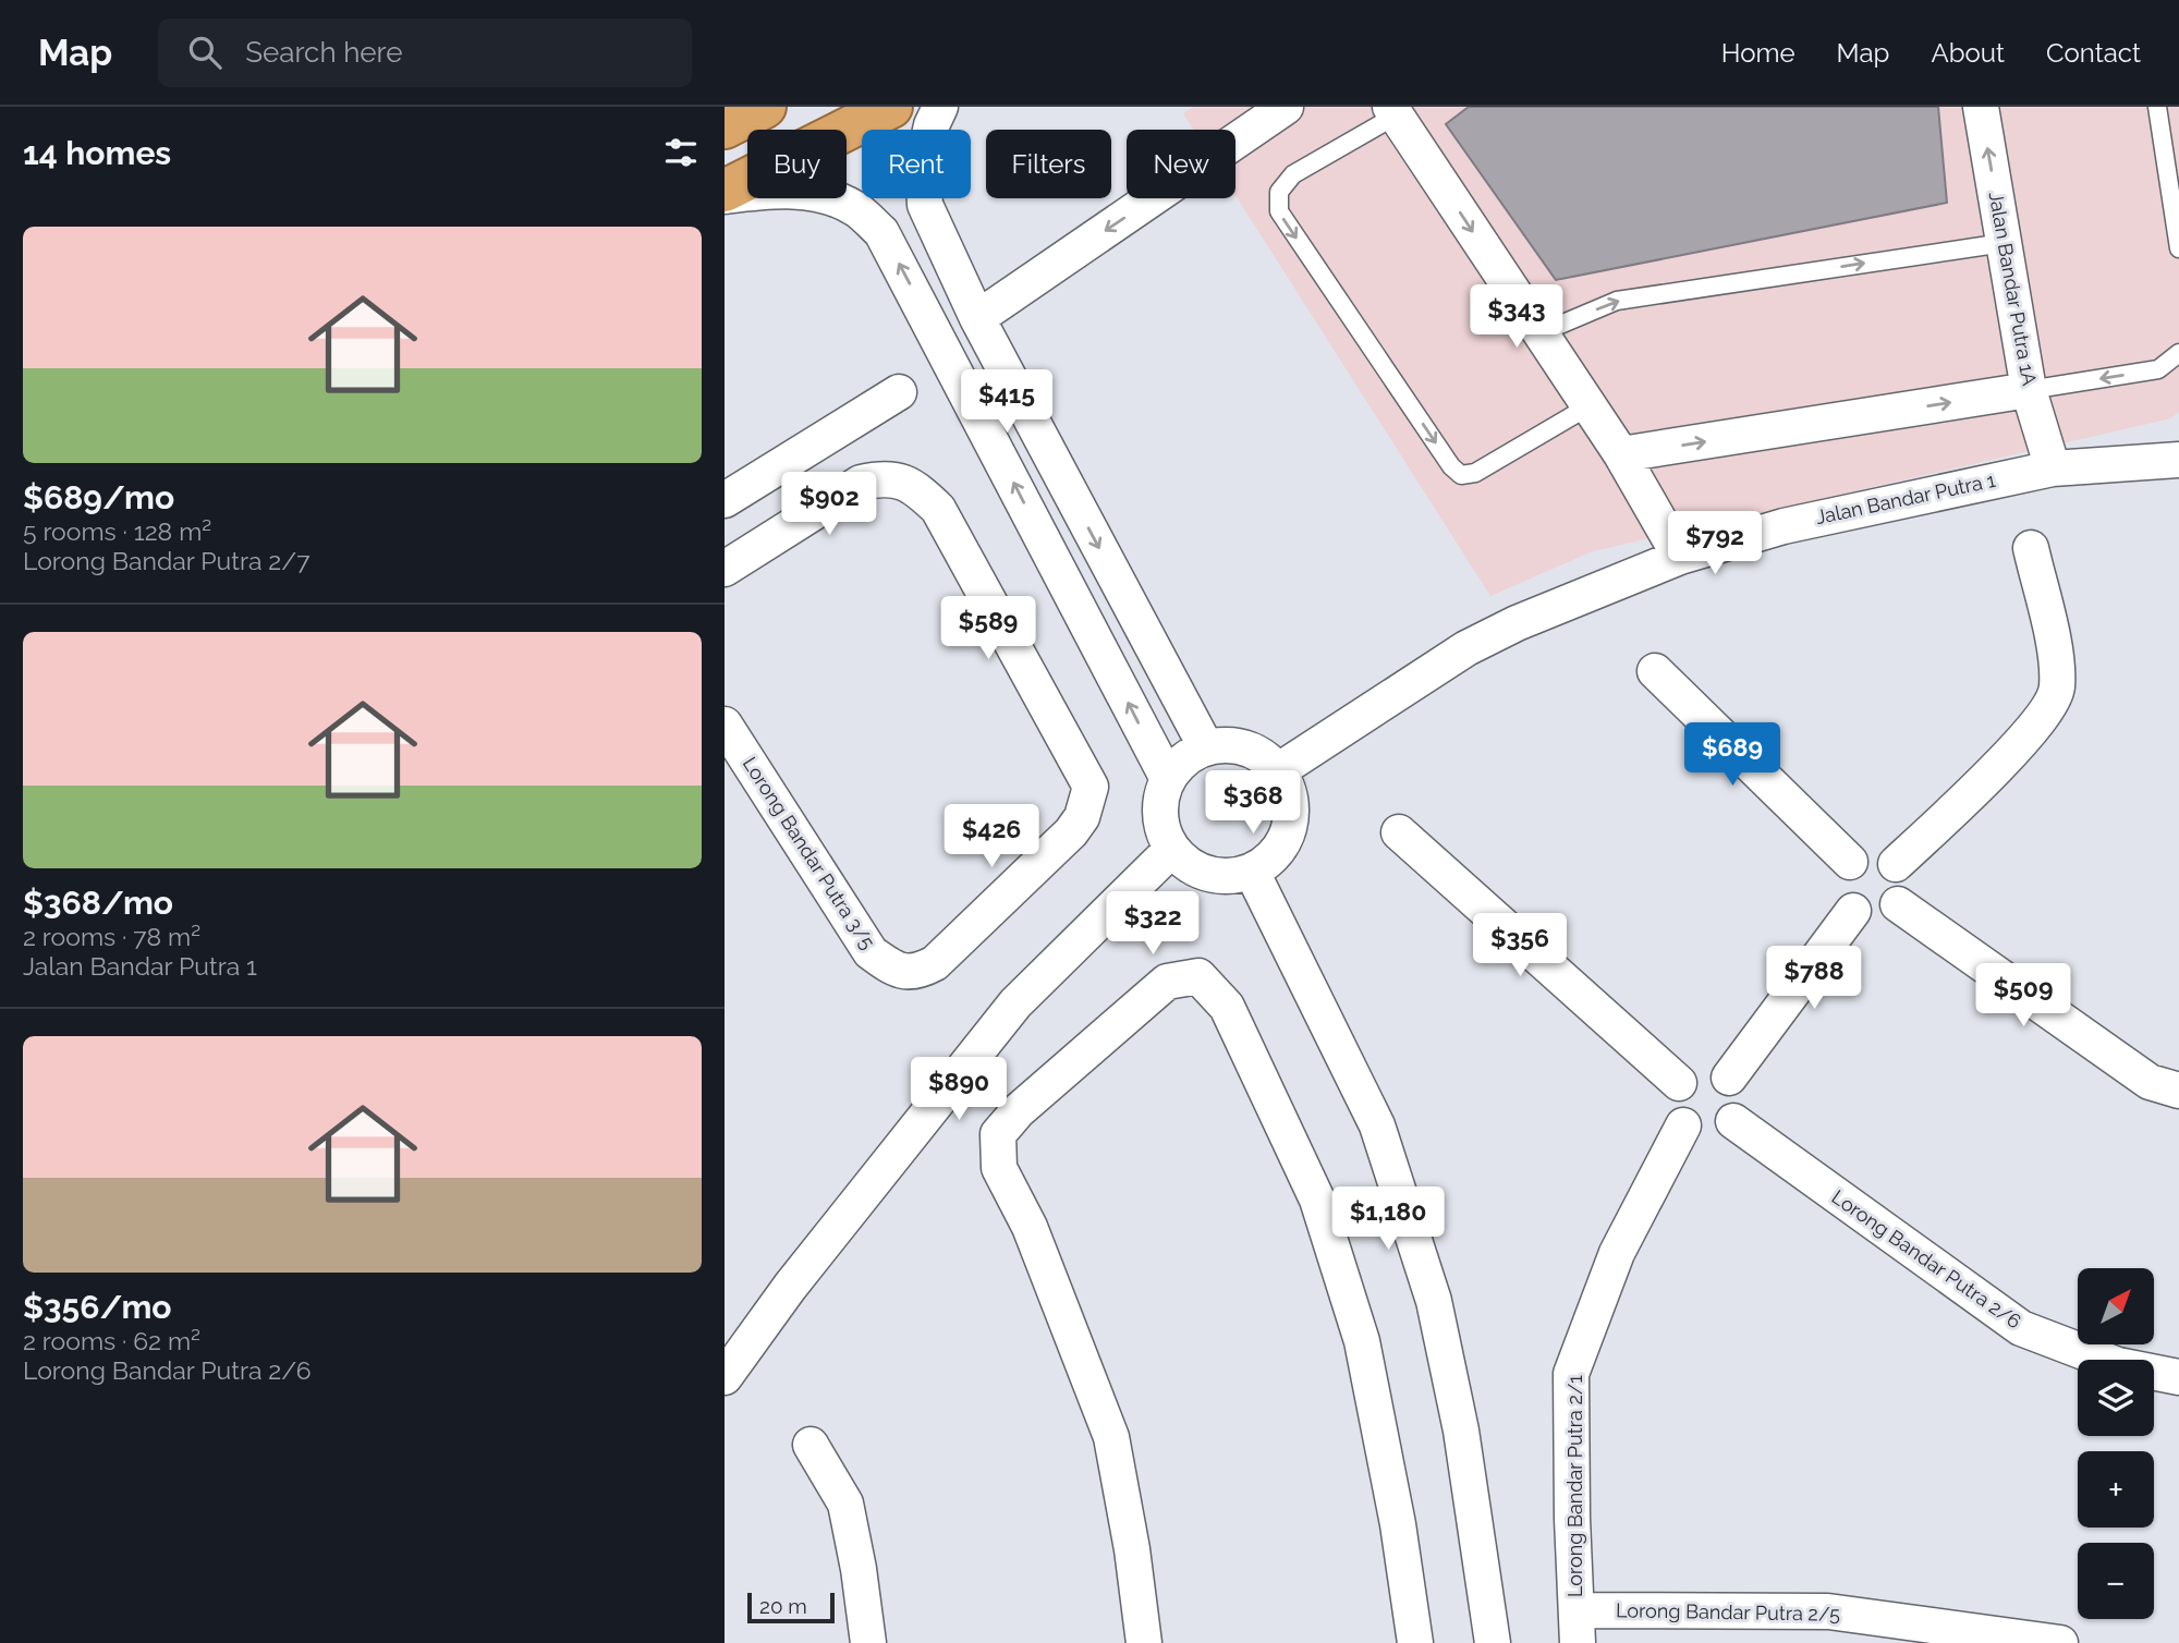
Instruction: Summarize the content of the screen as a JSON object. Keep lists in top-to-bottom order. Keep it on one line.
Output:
{"streets":{"street":["Jalan Bandar Putra 1A","Jalan Bandar Putra 1","Lorong Bandar Putra 3/5","Lorong Bandar Putra 2/6","Lorong Bandar Putra 2/1","Lorong Bandar Putra 2/5"]},"crossings":[["Jalan Bandar Putra 1A","Jalan Bandar Putra 1"],["Lorong Bandar Putra 2/6","Lorong Bandar Putra 2/1"],["Lorong Bandar Putra 2/1","Lorong Bandar Putra 2/5"]],"one_way":["Jalan Bandar Putra 1A"],"scale_bar":"20 m","north":"top right","page":{"header":"Map","search":"Search here","nav":["Home","Map","About","Contact"],"heading":"14 homes","chip":["Buy","Rent","Filters","New"],"list":[{"name":"$689/mo","note":"5 rooms · 128 m² · Lorong Bandar Putra 2/7"},{"name":"$368/mo","note":"2 rooms · 78 m² · Jalan Bandar Putra 1"},{"name":"$356/mo","note":"2 rooms · 62 m² · Lorong Bandar Putra 2/6"}],"price":["$343","$415","$902","$792","$589","$689","$368","$426","$322","$356","$788","$509","$890","$1,180"],"map_buttons":["+","−"],"scale":"20 m"}}
